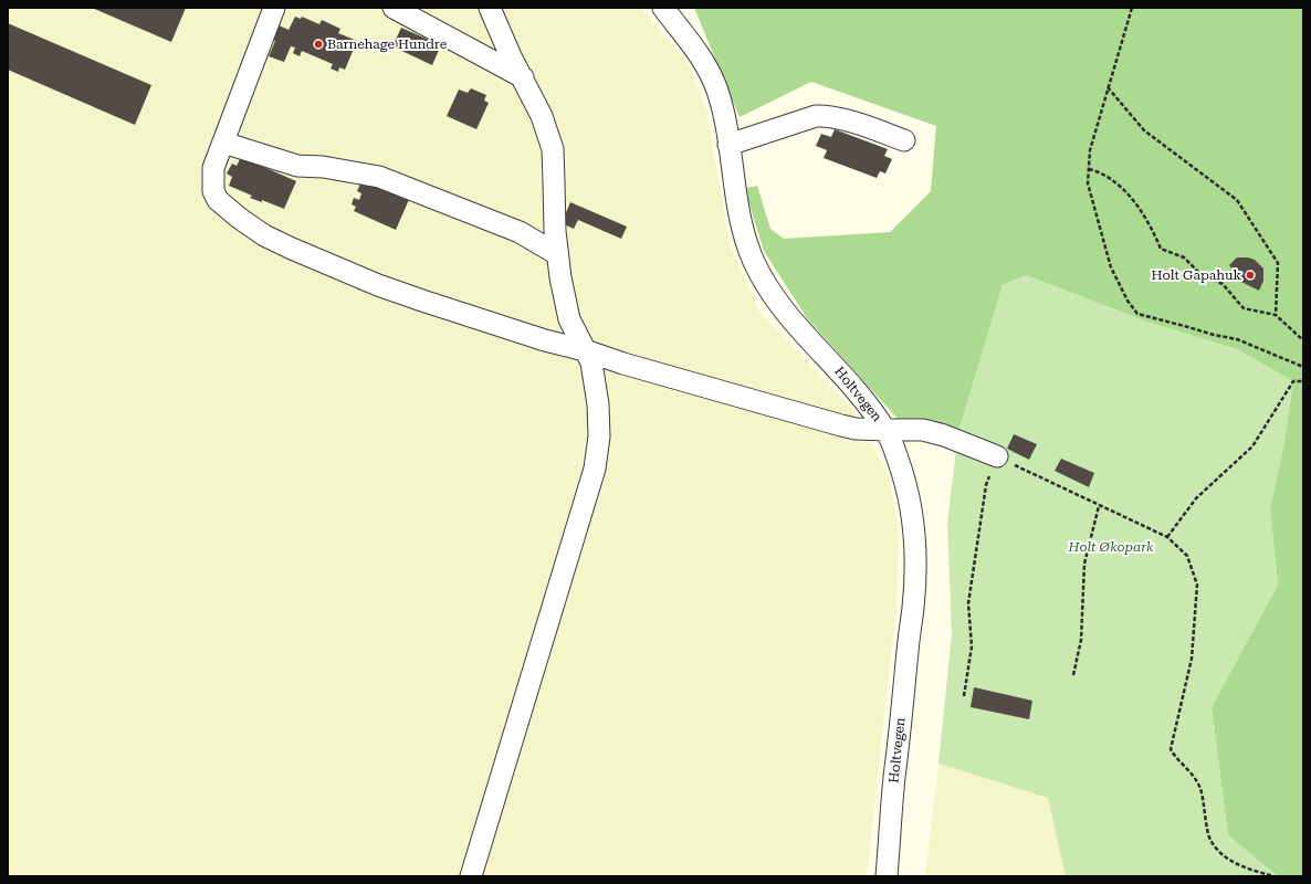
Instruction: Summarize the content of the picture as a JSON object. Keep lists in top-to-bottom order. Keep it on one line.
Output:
{"streets":{"street":["Holtvegen"]},"parks":["Holt Økopark"],"places":["Barnehage Hundre","Holt Gapahuk"]}
